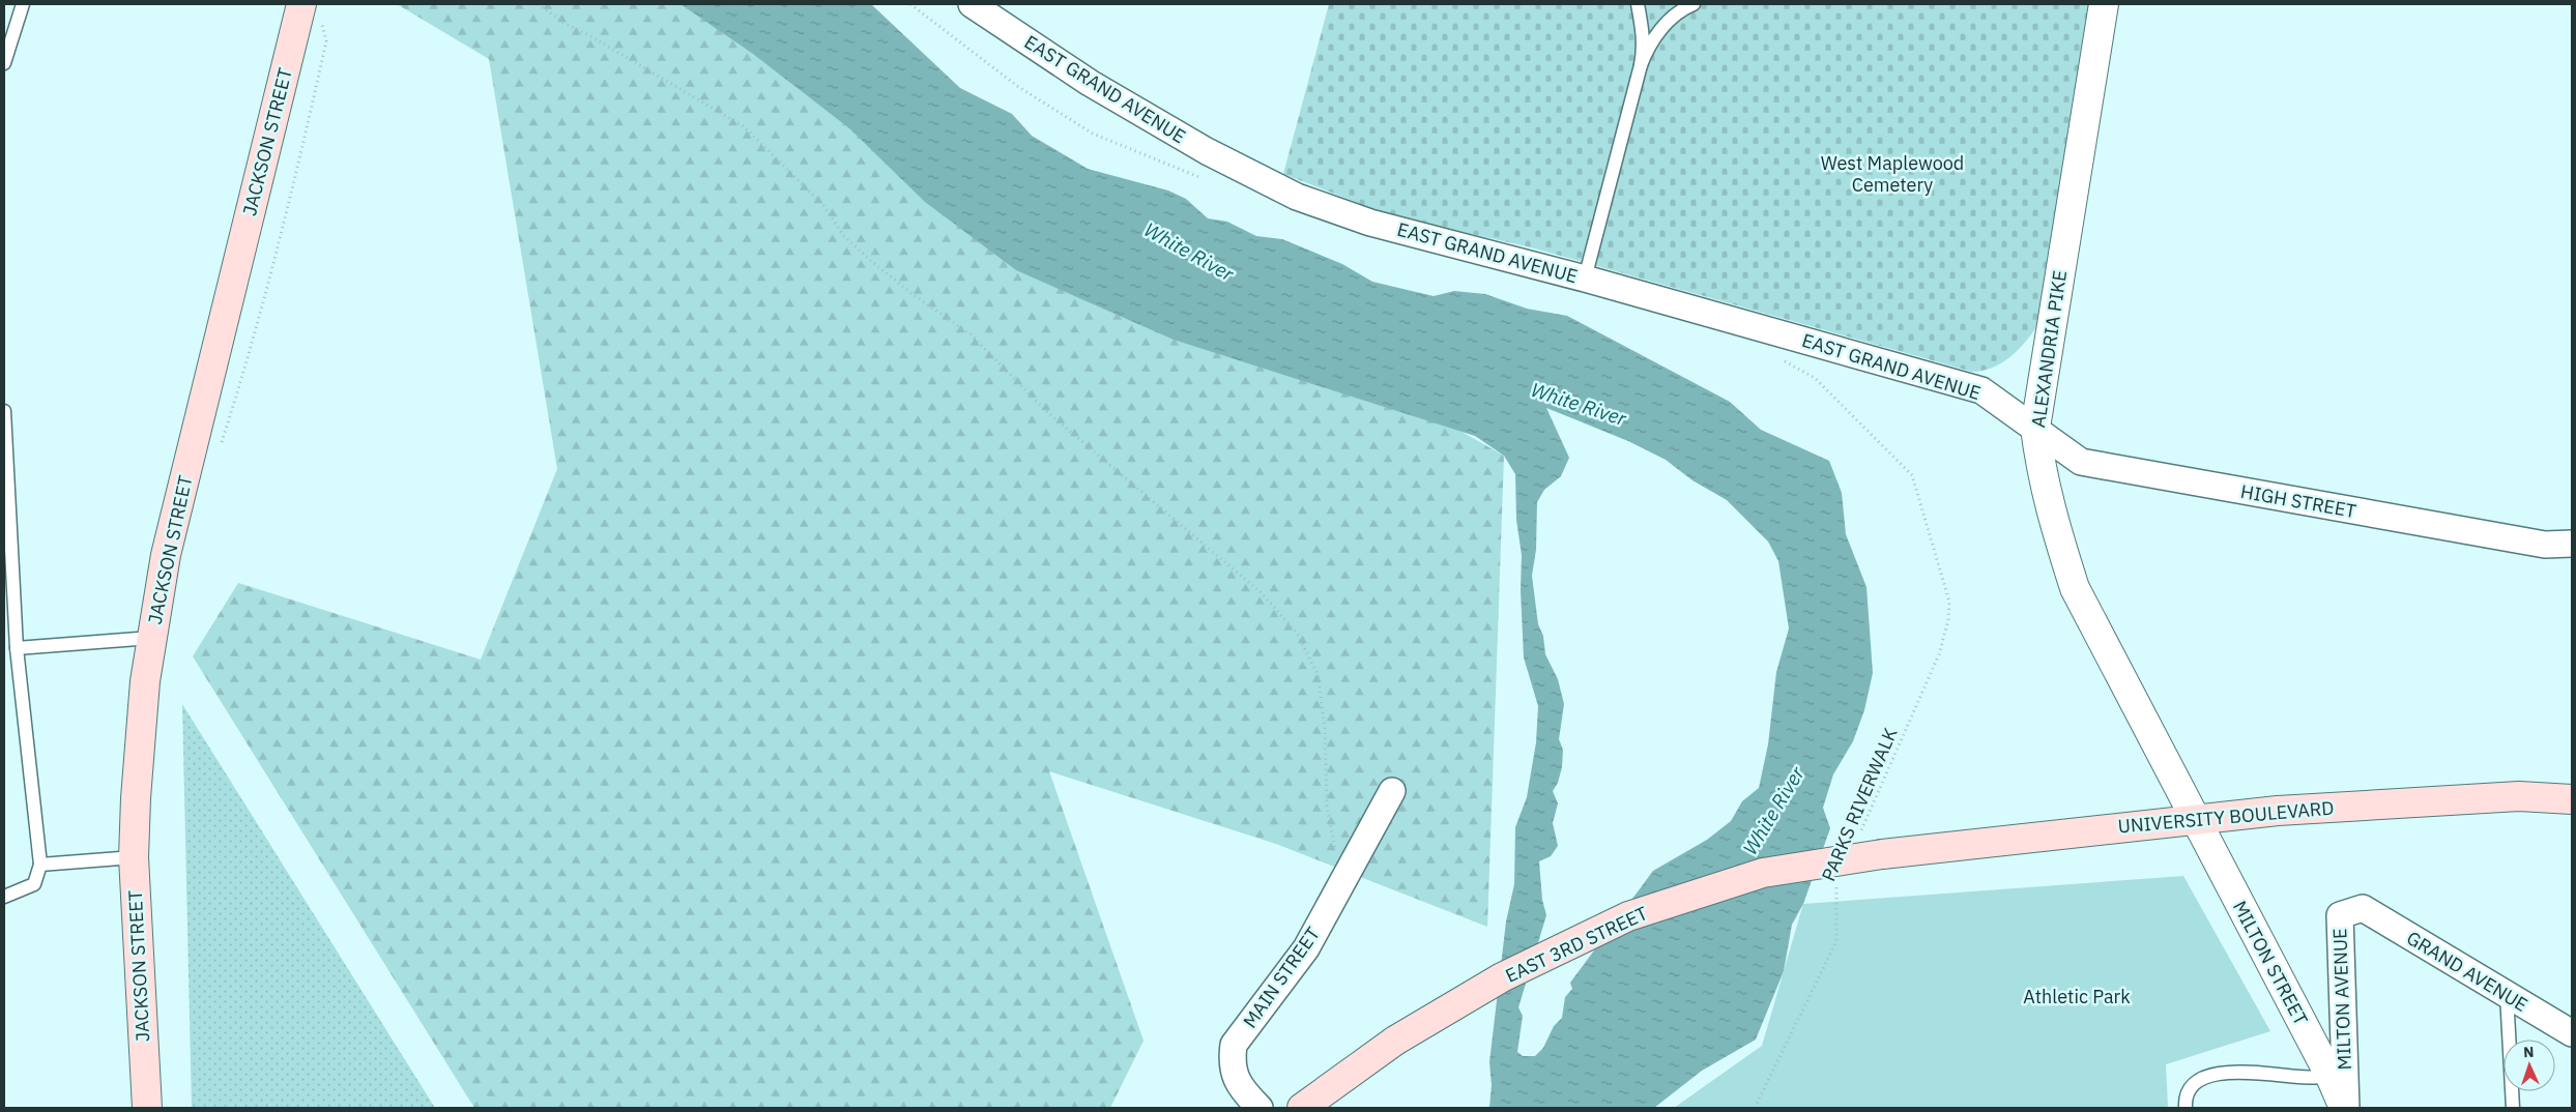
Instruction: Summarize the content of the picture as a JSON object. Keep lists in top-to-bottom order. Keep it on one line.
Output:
{"streets":{"main road":["JACKSON STREET","UNIVERSITY BOULEVARD","EAST 3RD STREET"],"street":["EAST GRAND AVENUE","ALEXANDRIA PIKE","HIGH STREET","MILTON STREET","GRAND AVENUE","MAIN STREET","MILTON AVENUE"],"path":["PARKS RIVERWALK"]},"crossings":[["EAST GRAND AVENUE","ALEXANDRIA PIKE"],["EAST GRAND AVENUE","HIGH STREET"],["ALEXANDRIA PIKE","HIGH STREET"],["ALEXANDRIA PIKE","UNIVERSITY BOULEVARD"],["ALEXANDRIA PIKE","MILTON STREET"],["UNIVERSITY BOULEVARD","EAST 3RD STREET"],["UNIVERSITY BOULEVARD","MILTON STREET"],["MILTON STREET","MILTON AVENUE"],["GRAND AVENUE","MILTON AVENUE"]],"water":["White River"],"parks":["West Maplewood Cemetery","Athletic Park"],"north":"top"}
